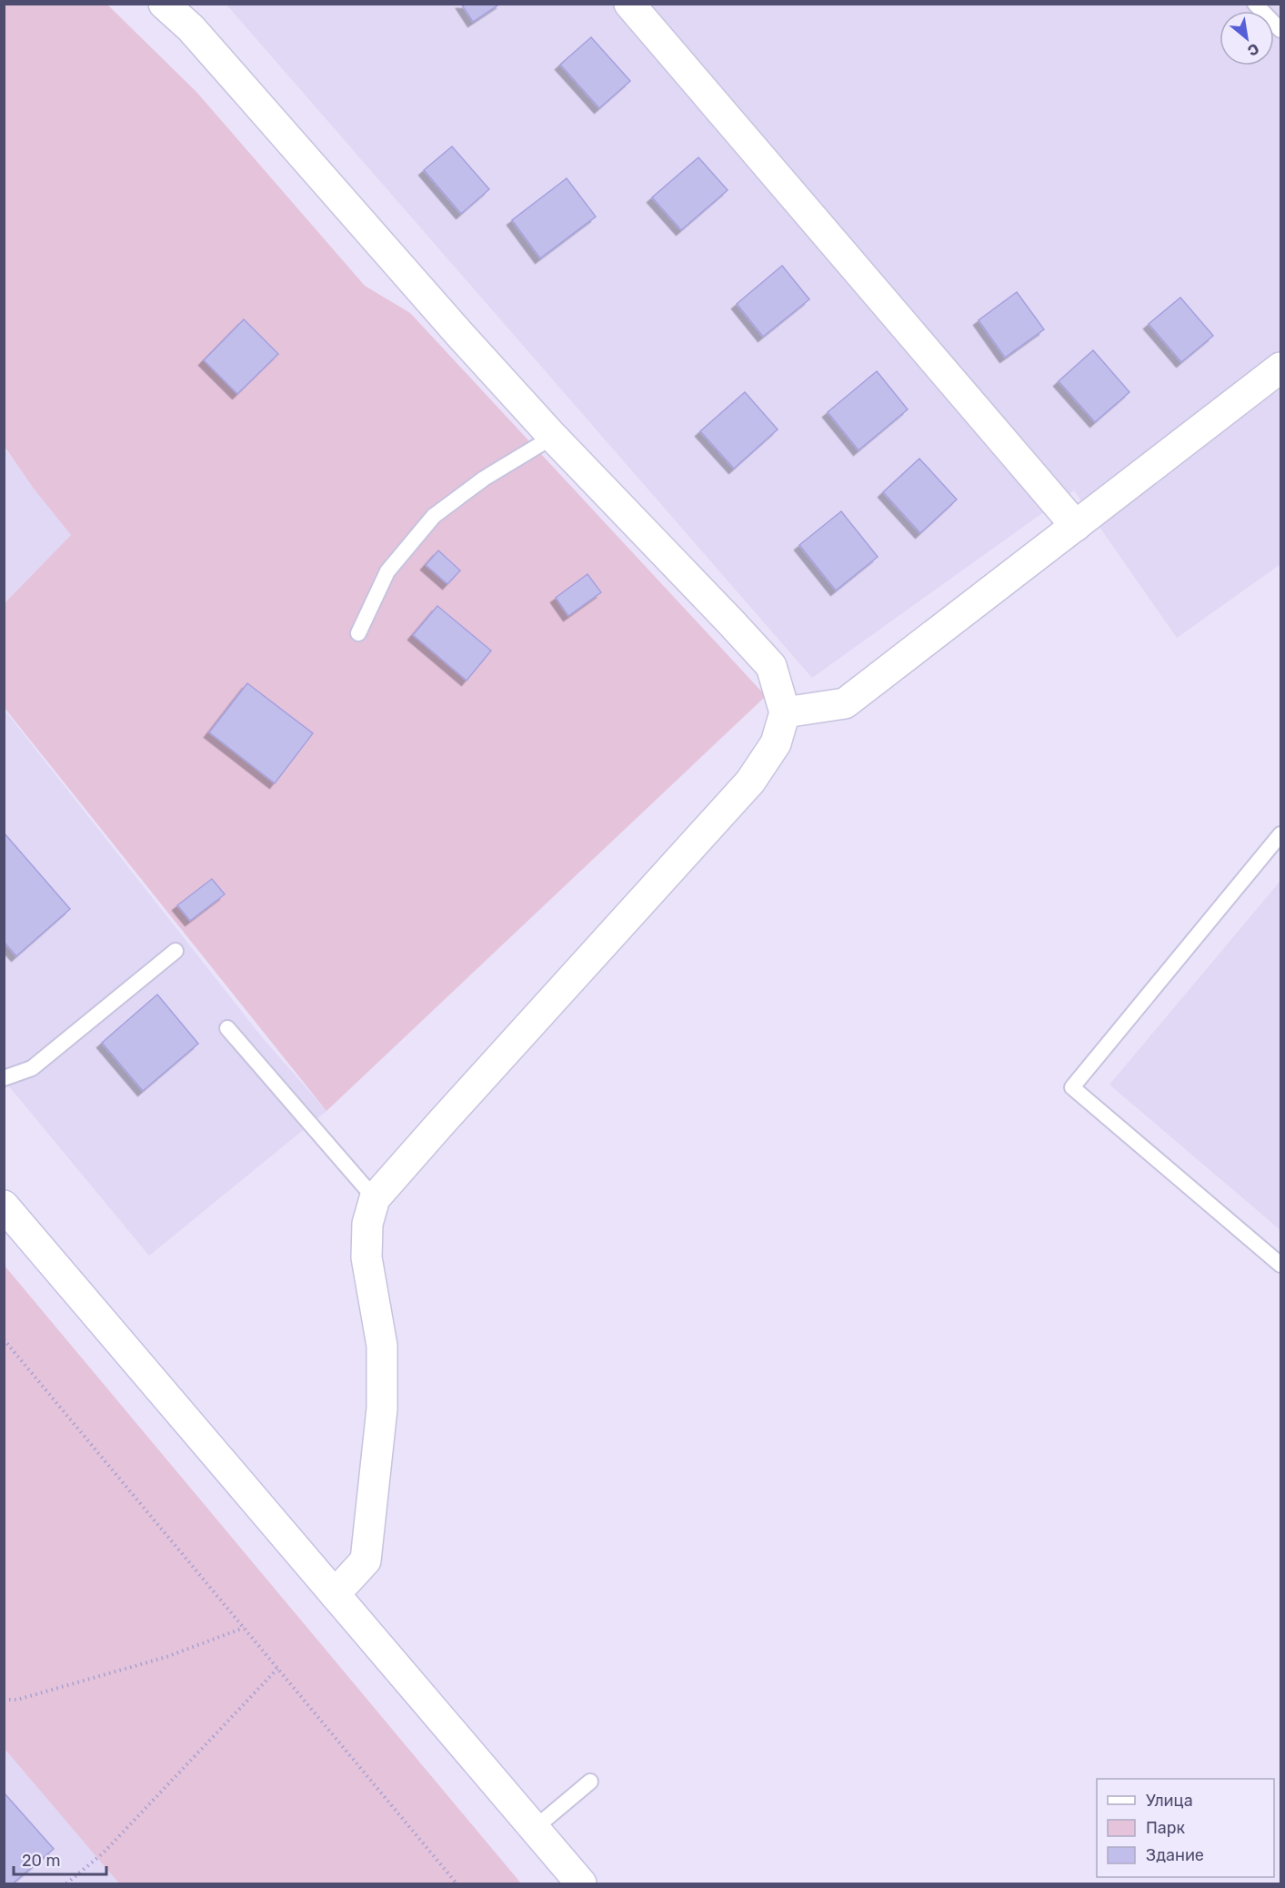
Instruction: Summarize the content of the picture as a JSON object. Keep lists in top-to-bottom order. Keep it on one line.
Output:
{"legend":["Улица","Парк","Здание"],"scale_bar":"20 m","north":"bottom right"}
